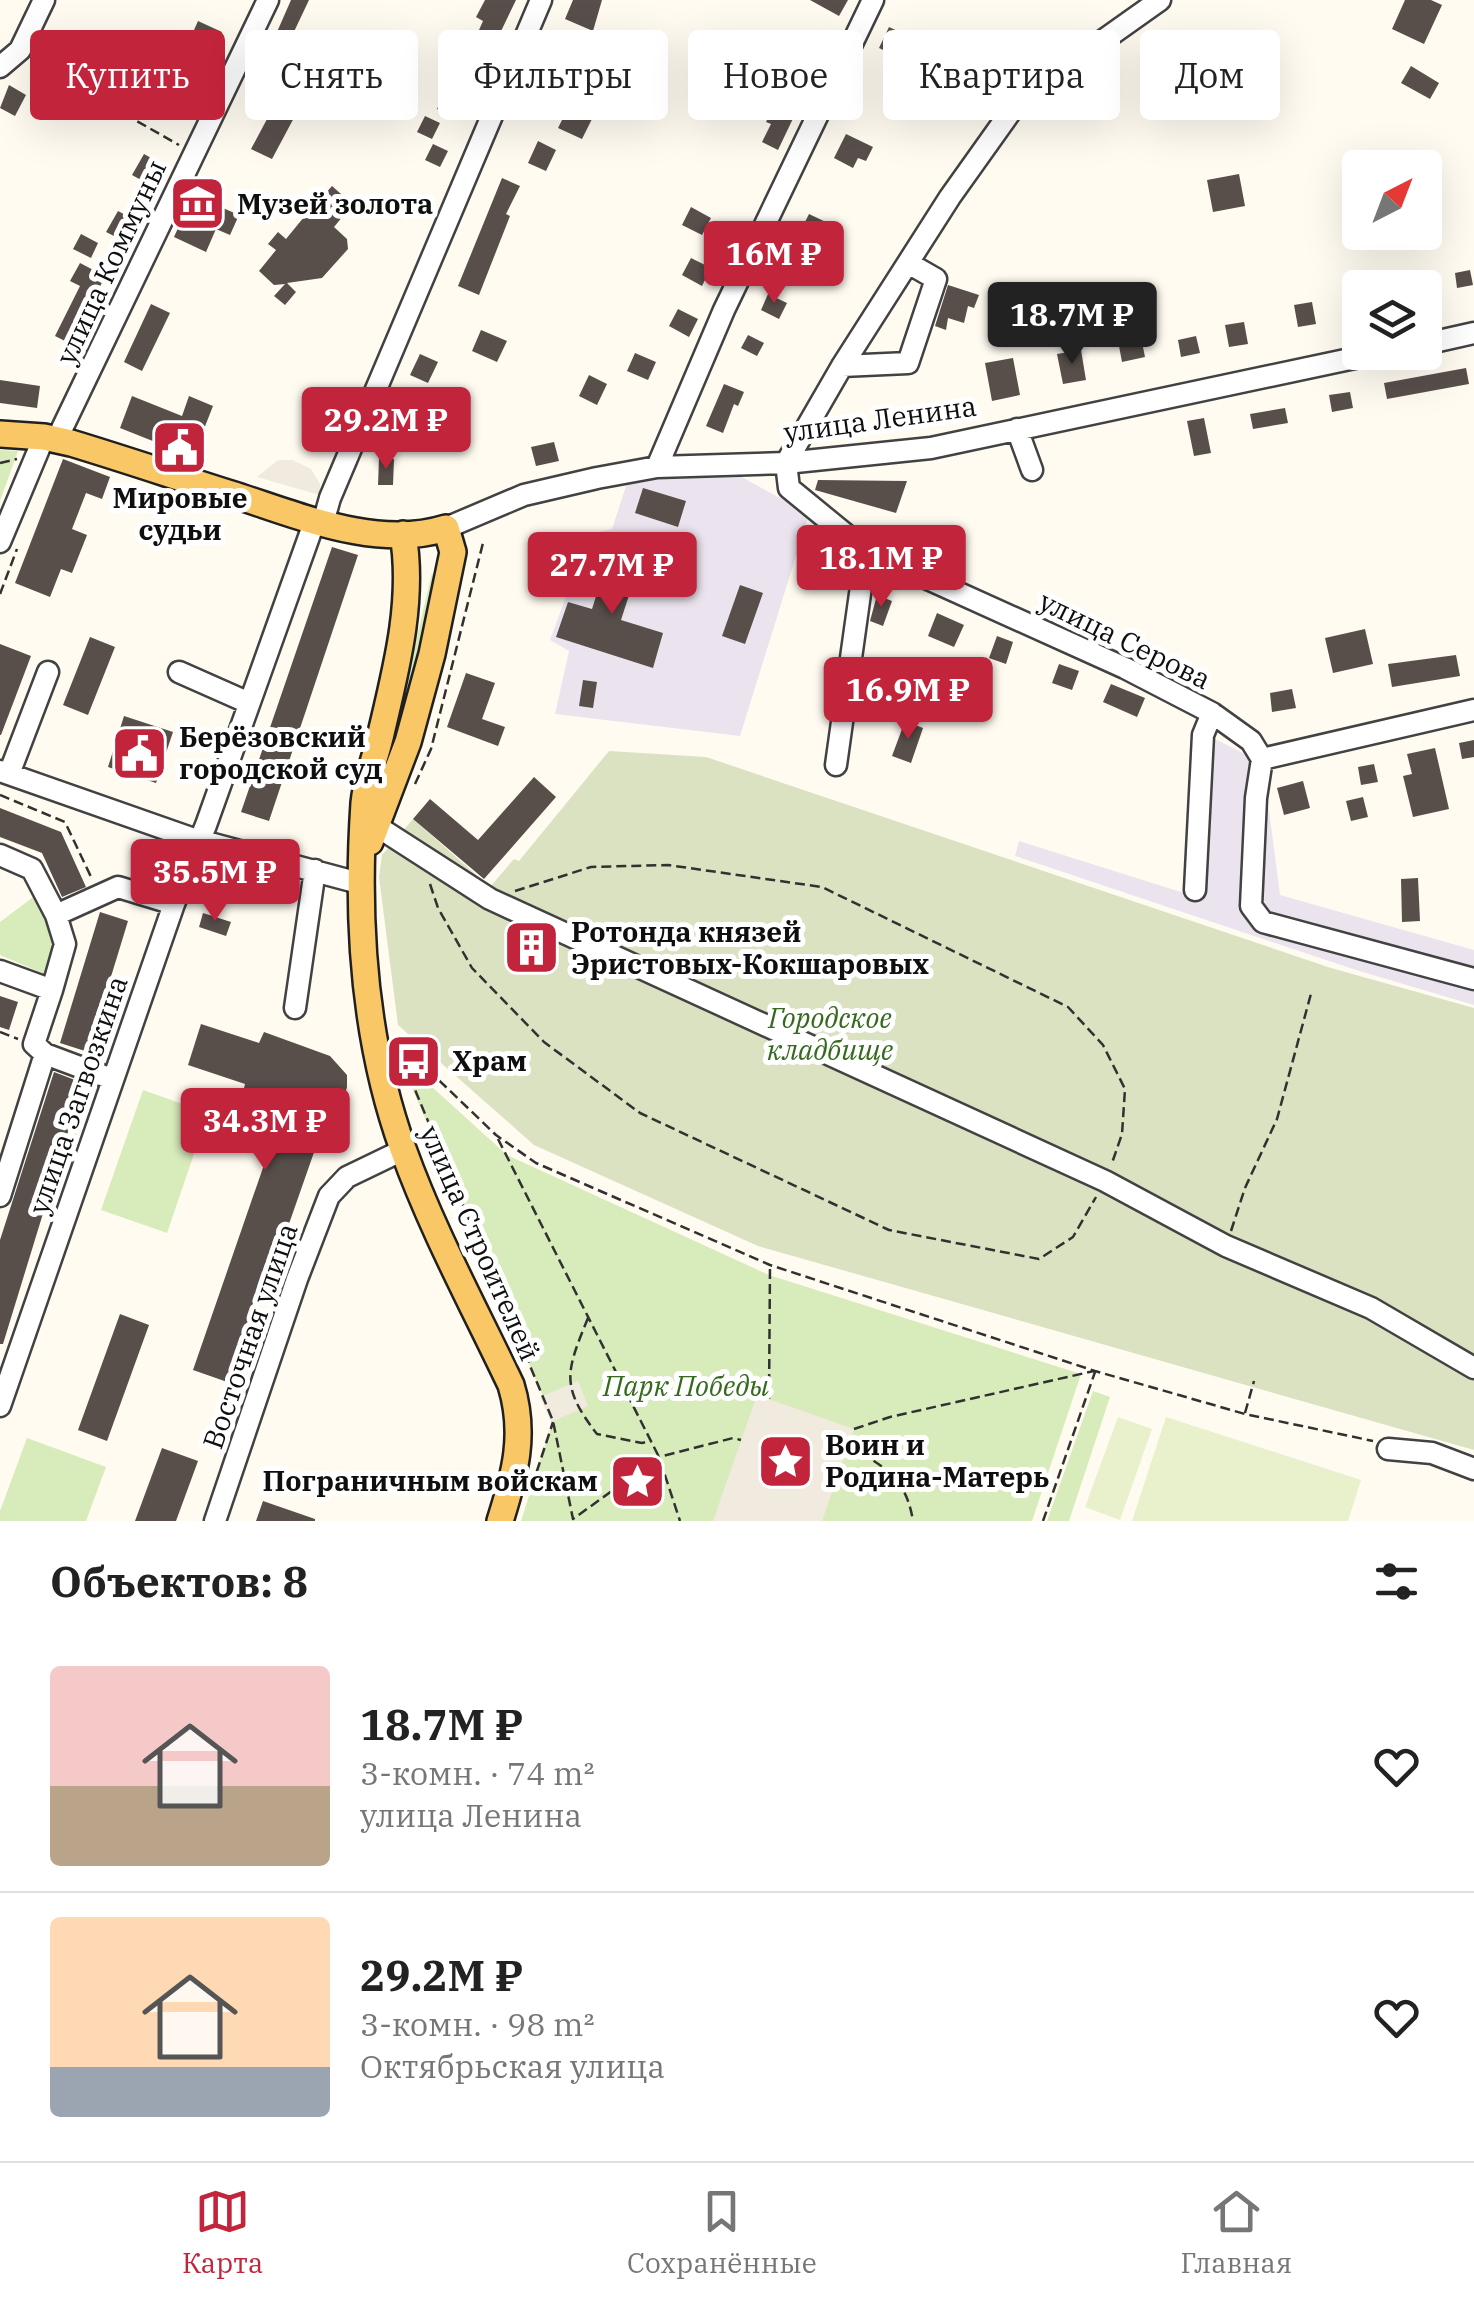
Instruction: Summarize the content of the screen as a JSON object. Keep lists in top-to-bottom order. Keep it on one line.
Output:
{"streets":{"main road":["улица Строителей"],"street":["улица Коммуны","улица Ленина","улица Серова","улица Загвозкина","Восточная улица"]},"crossings":[["улица Ленина","улица Серова"],["улица Строителей","Восточная улица"]],"parks":["Городское кладбище","Парк Победы"],"places":{"museum":["Музей золота"],"public building":["Мировые судьи","Берёзовский городской суд"],"building":["Ротонда князей Эристовых-Кокшаровых"],"bus stop":["Храм"],"place":["Воин и Родина-Матерь","Пограничным войскам"]},"north":"top right","page":{"chip":["Купить","Снять","Фильтры","Новое","Квартира","Дом"],"price":["16M ₽","18.7M ₽","29.2M ₽","18.1M ₽","27.7M ₽","16.9M ₽","35.5M ₽","34.3M ₽"],"heading":"Объектов: 8","list":[{"name":"18.7M ₽","note":"3-комн. · 74 m² · улица Ленина"},{"name":"29.2M ₽","note":"3-комн. · 98 m² · Октябрьская улица"}],"tabs":["Карта","Сохранённые","Главная"]}}
